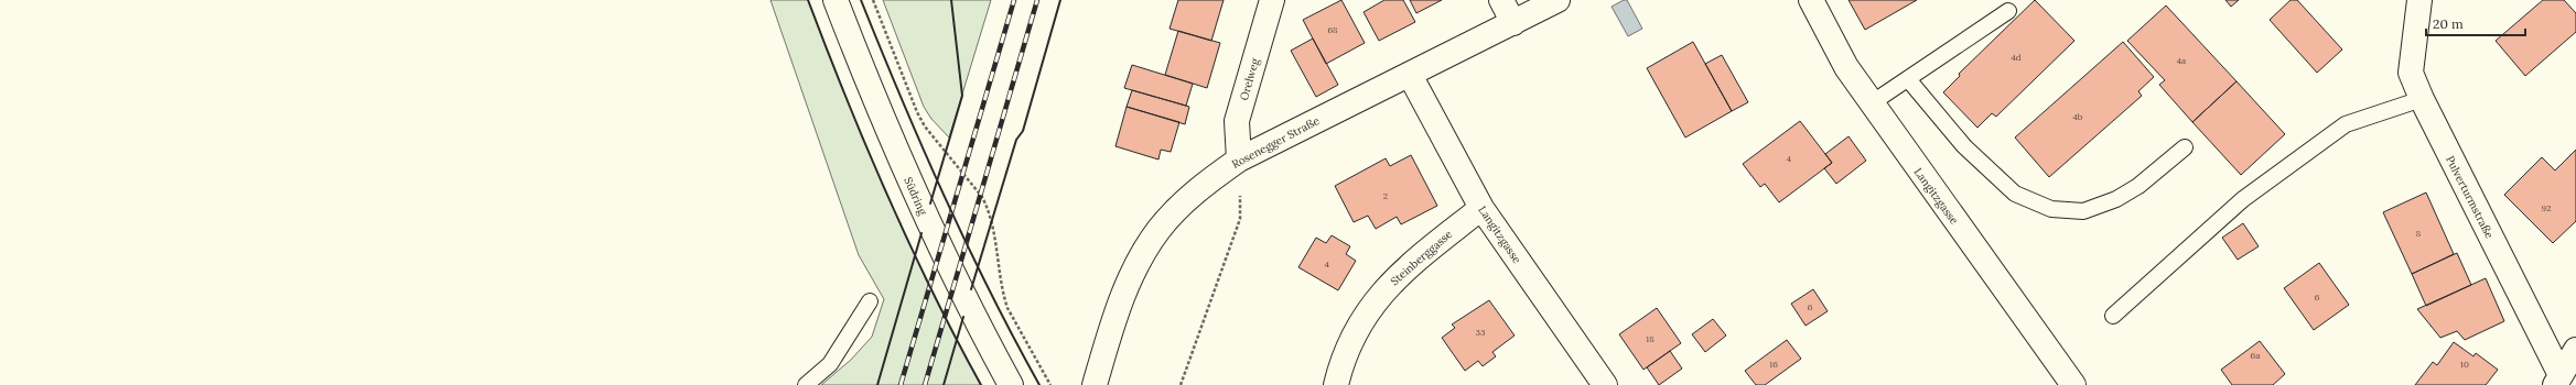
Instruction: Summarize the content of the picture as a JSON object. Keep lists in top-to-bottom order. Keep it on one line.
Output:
{"streets":{"street":["Orelweg","Rosenegger Straße","Südring","Langitzgasse","Pulverturmstraße","Steinberggasse"]},"crossings":[["Orelweg","Rosenegger Straße"],["Rosenegger Straße","Langitzgasse"],["Langitzgasse","Steinberggasse"]],"house_numbers":["68","4d","4a","4b","4","2","92","8","4","6","6","33","18","6a","16","10"],"scale_bar":"20 m"}
